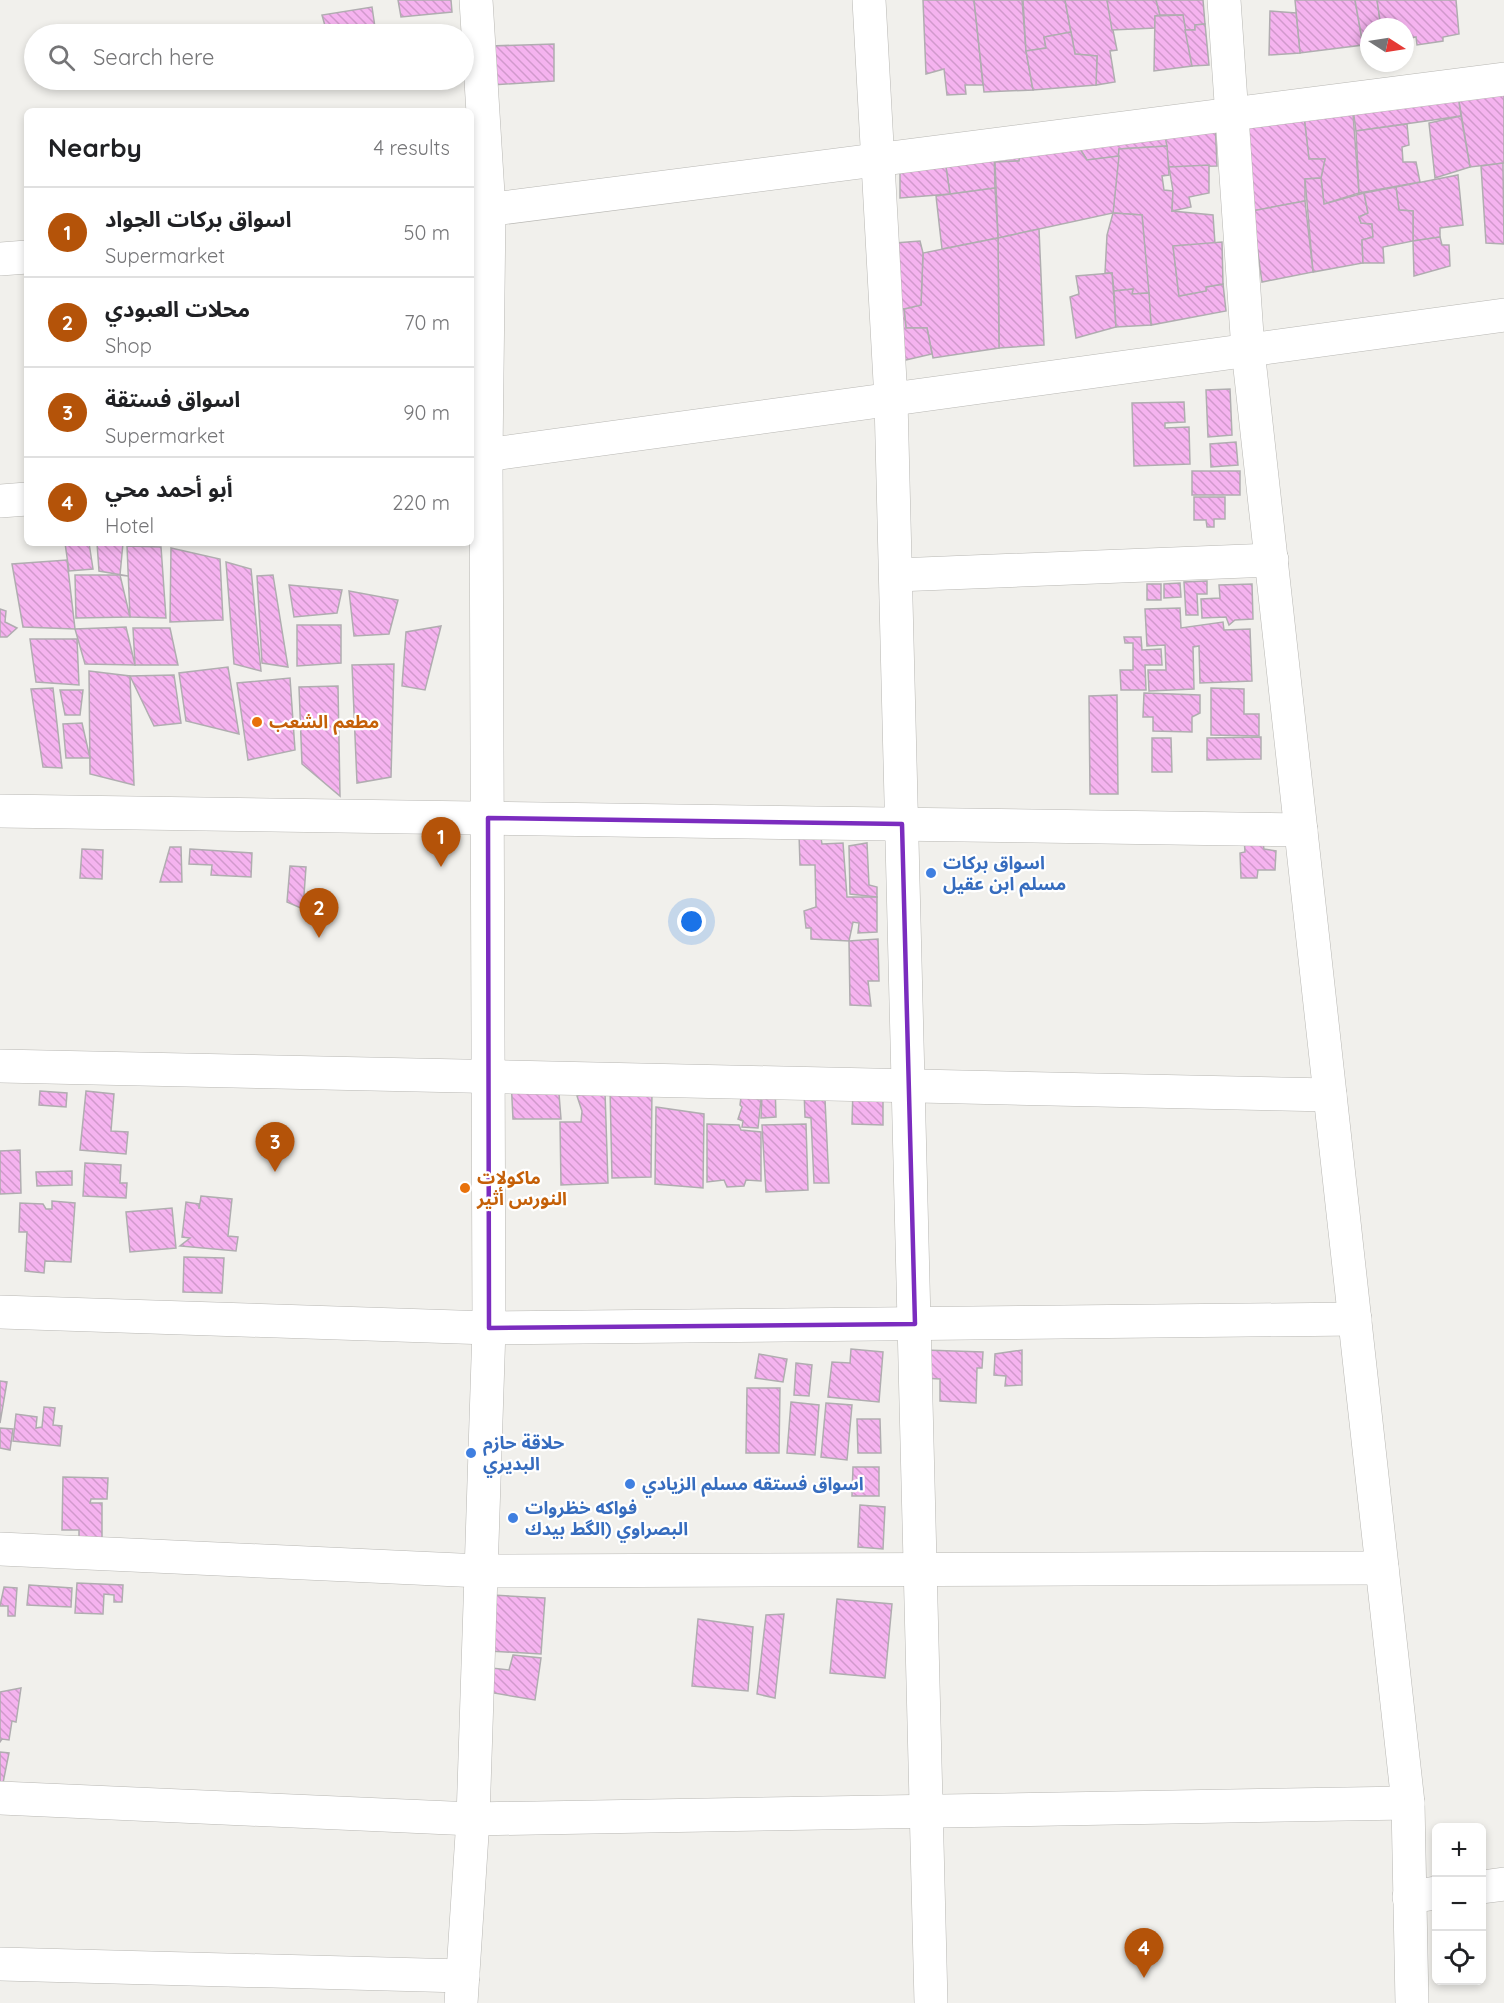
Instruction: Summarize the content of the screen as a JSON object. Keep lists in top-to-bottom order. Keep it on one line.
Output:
{"places":["مطعم الشعب","اسواق بركات مسلم ابن عقيل","ماكولات النورس أثير","حلاقة حازم البديري","اسواق فستقه مسلم الزيادي","فواكه خظروات البصراوي (الگط بيدك"],"north":"right","page":{"search":"Search here","heading":["Nearby","4 results"],"list":[{"mark":"1","name":"اسواق بركات الجواد","note":"Supermarket","value":"50 m"},{"mark":"2","name":"محلات العبودي","note":"Shop","value":"70 m"},{"mark":"3","name":"اسواق فستقة","note":"Supermarket","value":"90 m"},{"mark":"4","name":"أبو أحمد محي","note":"Hotel","value":"220 m"}],"pins":["1","2","3","4"],"map_buttons":["+","−"]}}
